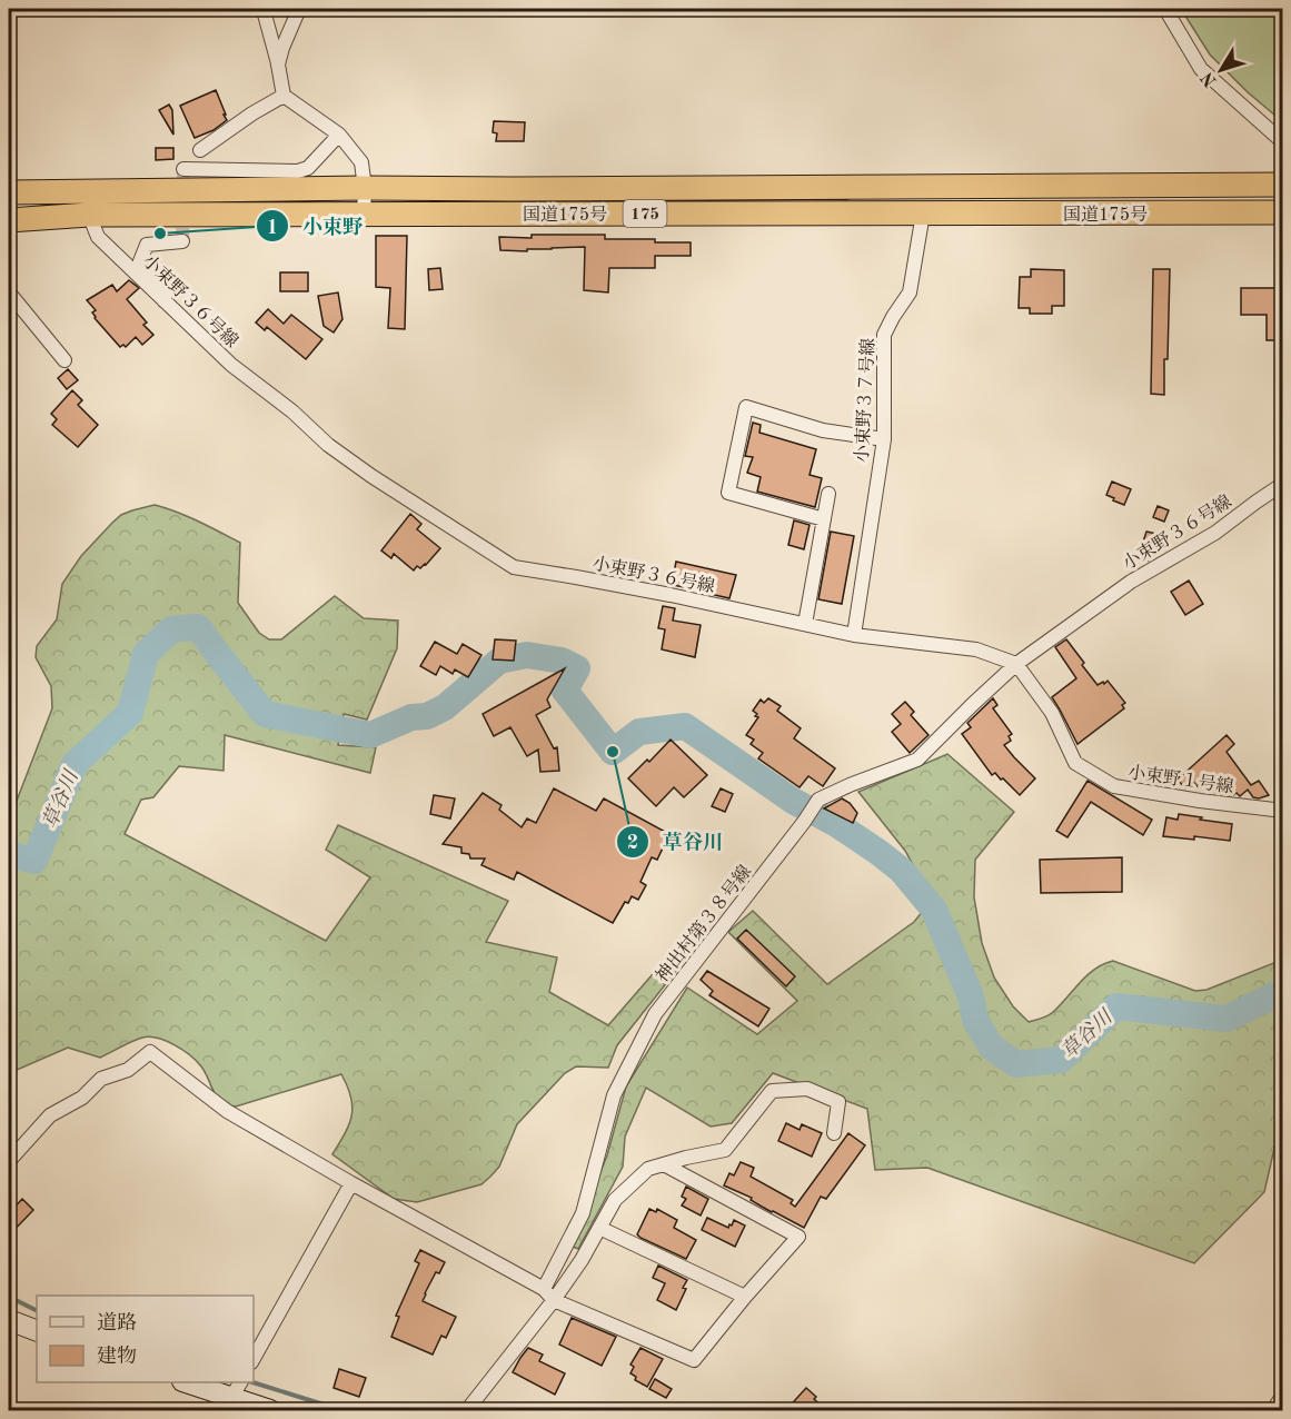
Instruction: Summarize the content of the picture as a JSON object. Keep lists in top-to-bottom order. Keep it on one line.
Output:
{"streets":{"highway":["国道175号","175"],"street":["小束野３６号線","小束野３７号線","小束野１号線","神出村第３８号線"]},"crossings":[["国道175号","小束野３６号線"],["国道175号","小束野３７号線"],["小束野３６号線","小束野３７号線"],["小束野３６号線","小束野１号線"],["小束野３６号線","神出村第３８号線"],["小束野１号線","神出村第３８号線"]],"water":["草谷川"],"places":["小束野","草谷川"],"legend":["道路","建物"],"north":"bottom left"}
